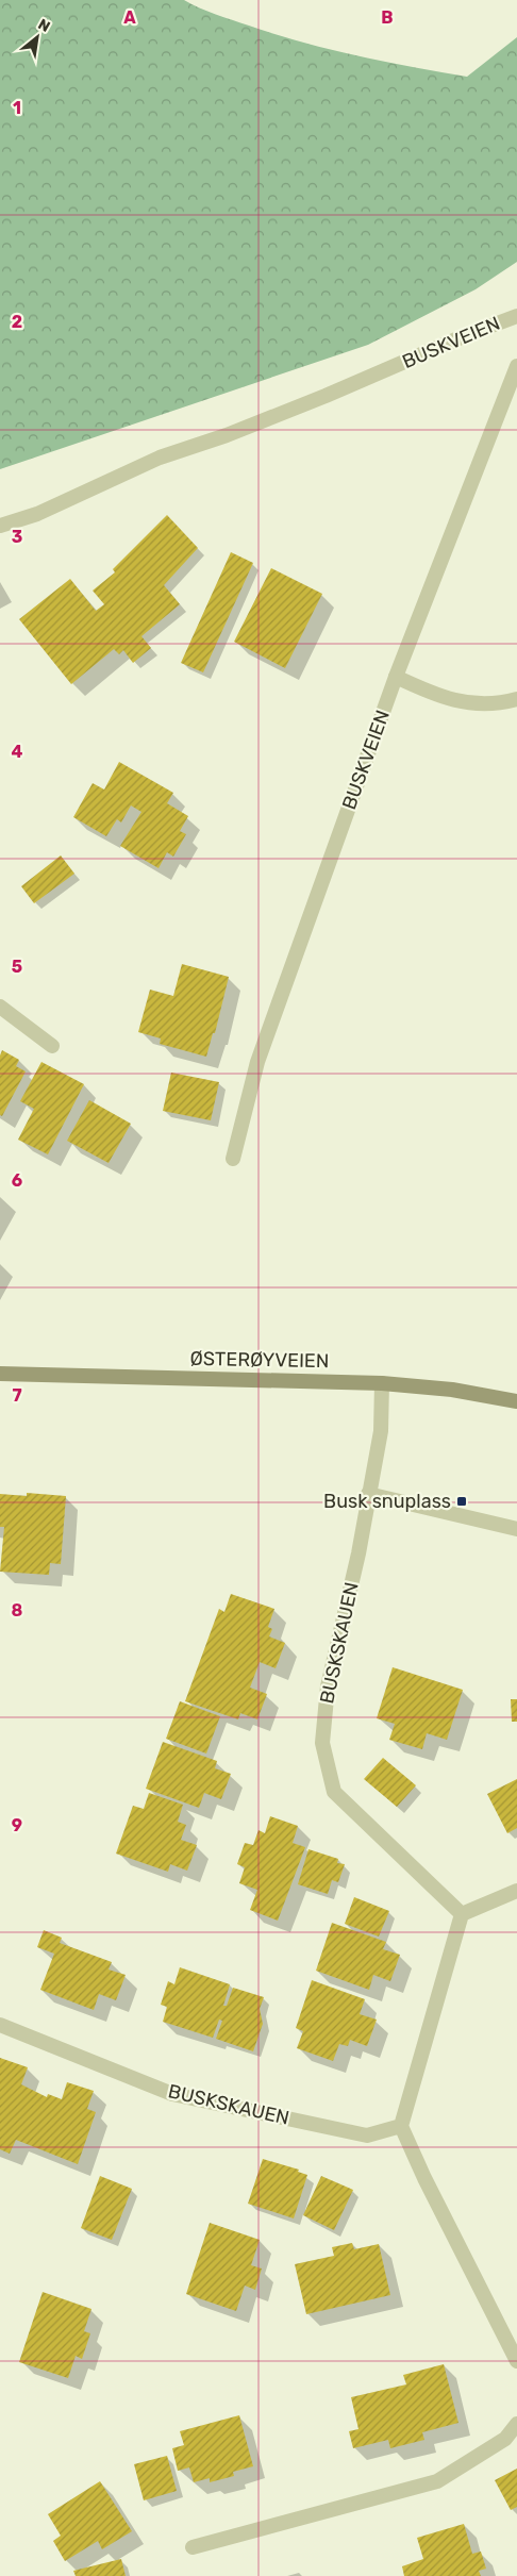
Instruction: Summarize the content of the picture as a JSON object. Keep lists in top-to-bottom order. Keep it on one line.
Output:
{"streets":{"main road":["ØSTERØYVEIEN"],"street":["BUSKVEIEN","BUSKSKAUEN"]},"crossings":[["ØSTERØYVEIEN","BUSKSKAUEN"]],"places":{"transit":["Busk snuplass"]},"north":"top right","grid":{"columns":["A","B"],"rows":["1","2","3","4","5","6","7","8","9"]}}
